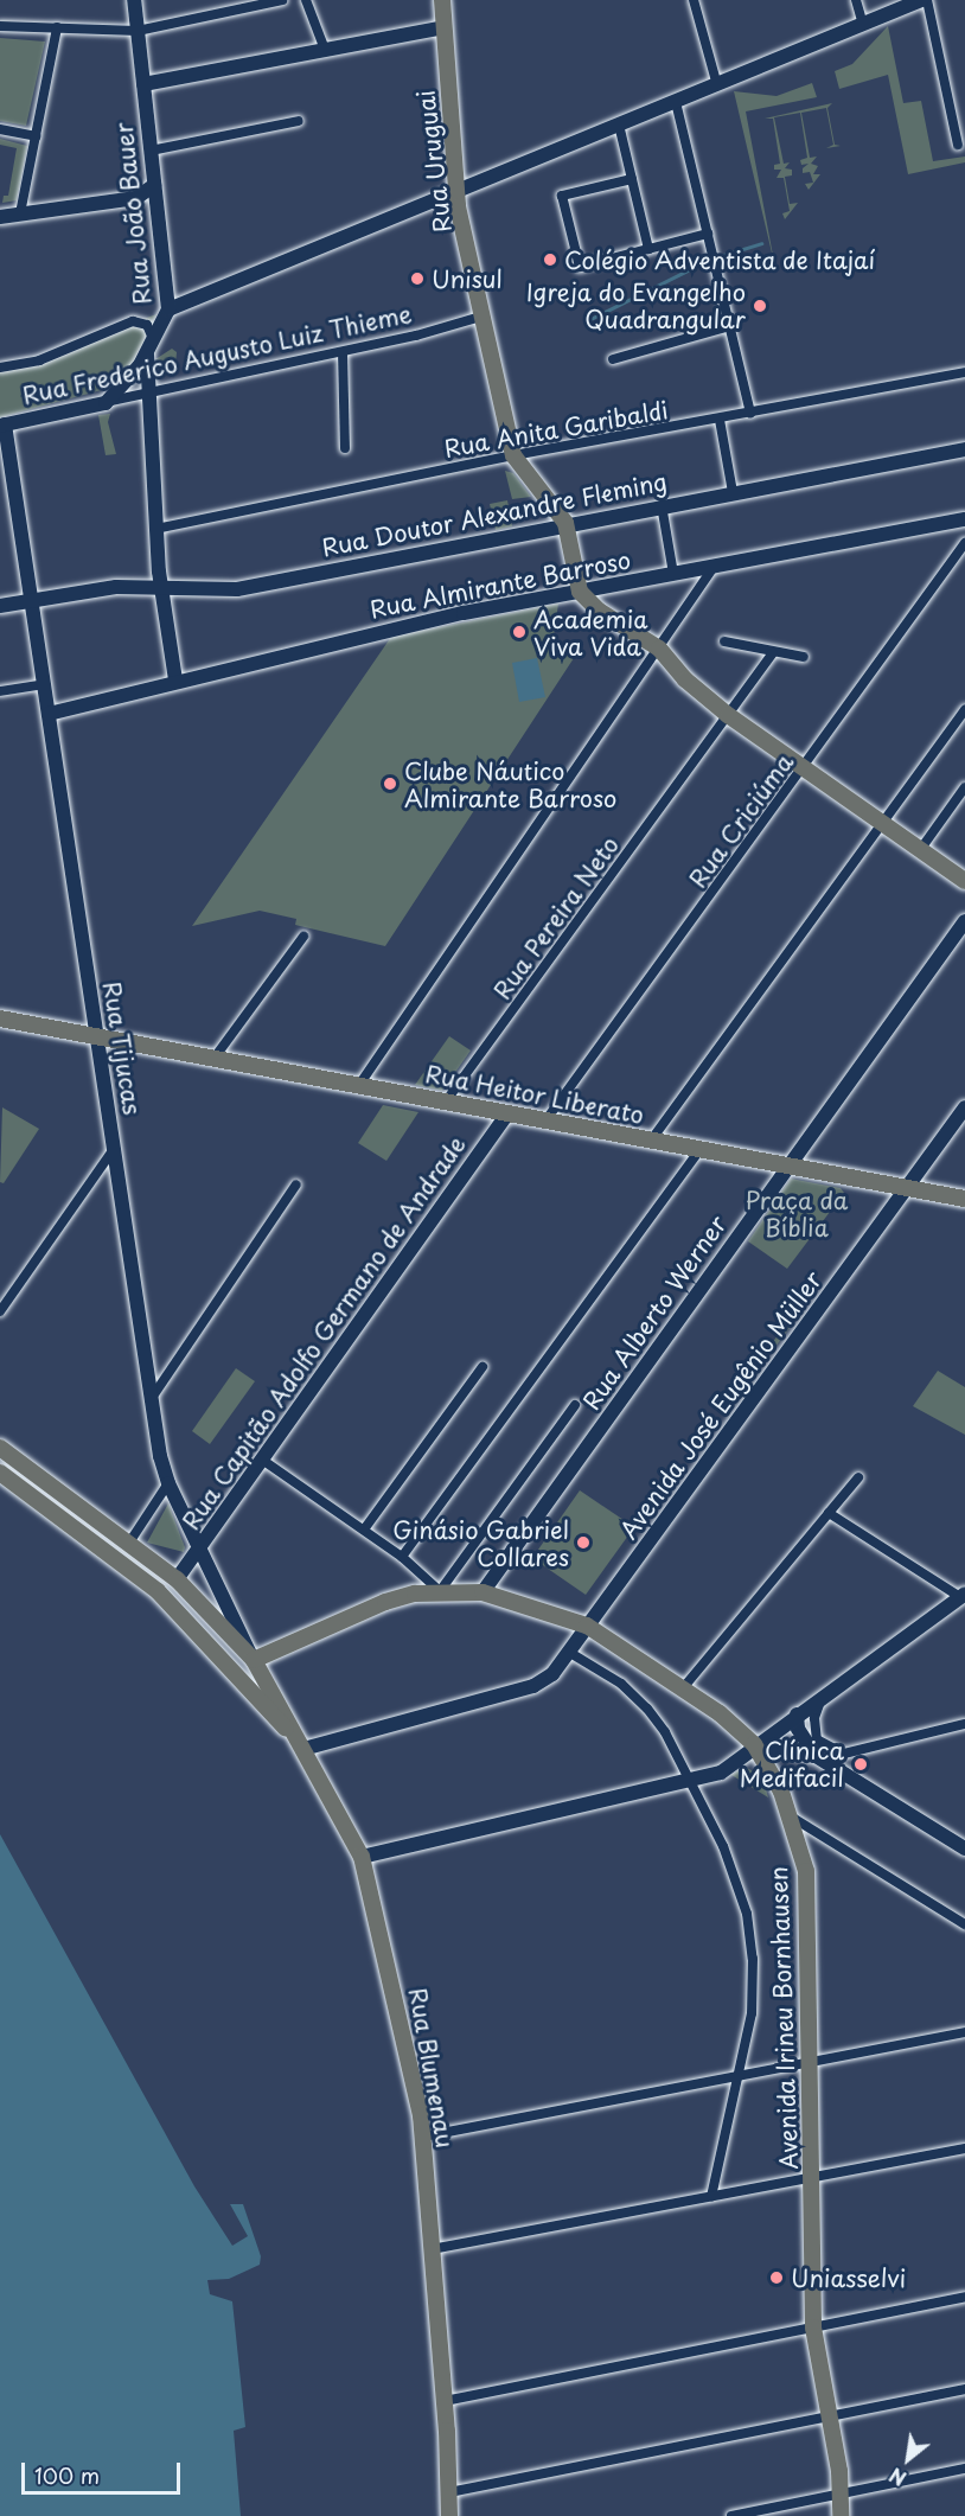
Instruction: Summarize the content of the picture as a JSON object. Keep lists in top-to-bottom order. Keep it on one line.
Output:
{"streets":{"main road":["Rua Uruguai","Rua Heitor Liberato","Avenida Irineu Bornhausen","Rua Blumenau"],"street":["Rua João Bauer","Rua Frederico Augusto Luiz Thieme","Rua Anita Garibaldi","Rua Doutor Alexandre Fleming","Rua Almirante Barroso","Rua Criciúma","Rua Pereira Neto","Rua Tijucas","Rua Alberto Werner","Rua Capitão Adolfo Germano de Andrade","Avenida José Eugênio Müller"]},"crossings":[["Rua Uruguai","Rua Frederico Augusto Luiz Thieme"],["Rua Uruguai","Rua Anita Garibaldi"],["Rua Uruguai","Rua Doutor Alexandre Fleming"],["Rua Uruguai","Rua Almirante Barroso"],["Rua João Bauer","Rua Frederico Augusto Luiz Thieme"],["Rua Frederico Augusto Luiz Thieme","Rua Tijucas"],["Rua Doutor Alexandre Fleming","Rua Tijucas"],["Rua Almirante Barroso","Rua Tijucas"],["Rua Criciúma","Rua Heitor Liberato"],["Rua Pereira Neto","Rua Heitor Liberato"],["Rua Tijucas","Rua Heitor Liberato"],["Rua Tijucas","Rua Capitão Adolfo Germano de Andrade"],["Rua Tijucas","Avenida Irineu Bornhausen"],["Rua Tijucas","Rua Blumenau"],["Rua Heitor Liberato","Rua Alberto Werner"],["Rua Heitor Liberato","Rua Capitão Adolfo Germano de Andrade"],["Rua Heitor Liberato","Avenida José Eugênio Müller"],["Rua Alberto Werner","Avenida Irineu Bornhausen"],["Rua Capitão Adolfo Germano de Andrade","Rua Blumenau"],["Avenida José Eugênio Müller","Avenida Irineu Bornhausen"],["Avenida José Eugênio Müller","Rua Blumenau"],["Avenida Irineu Bornhausen","Rua Blumenau"]],"parks":["Praça da Bíblia"],"places":["Colégio Adventista de Itajaí","Unisul","Igreja do Evangelho Quadrangular","Academia Viva Vida","Clube Náutico Almirante Barroso","Ginásio Gabriel Collares","Clínica Medifacil","Uniasselvi"],"scale_bar":"100 m","north":"bottom left"}
